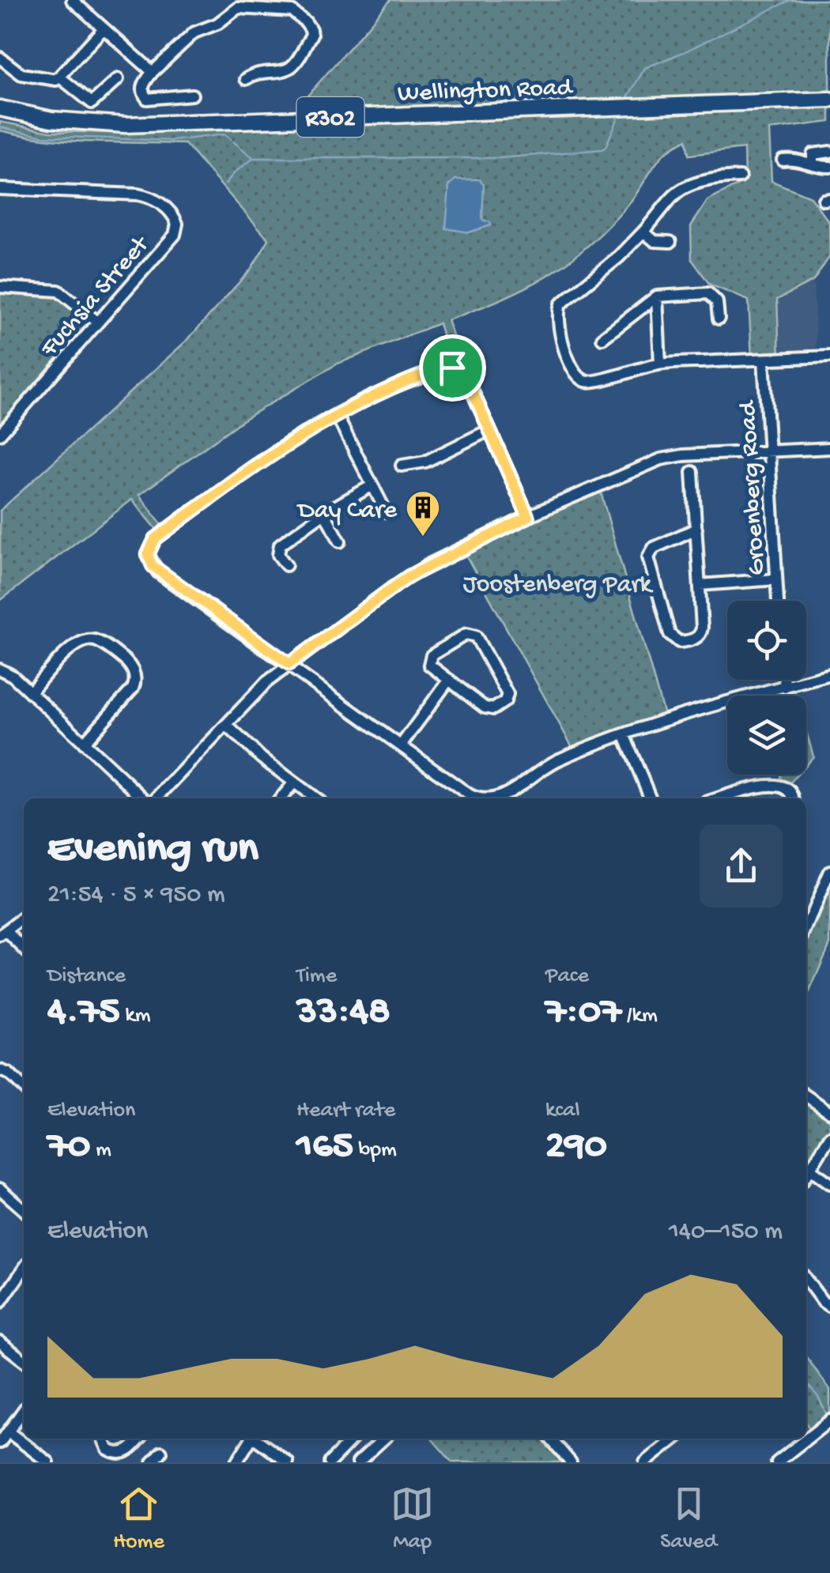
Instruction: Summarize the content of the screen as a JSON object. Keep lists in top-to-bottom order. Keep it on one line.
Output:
{"streets":{"main road":["Wellington Road","R302"],"street":["Fuchsia Street","Groenberg Road"]},"parks":["Joostenberg Park"],"places":{"building":["Day Care"]},"page":{"heading":["Evening run","21:54 · 5 × 950 m"],"stats":[["Distance","4.75 km"],["Time","33:48"],["Pace","7:07 /km"],["Elevation","70 m"],["Heart rate","165 bpm"],["kcal","290"]],"chart":["Elevation","140–150 m"],"tabs":["Home","Map","Saved"]}}
